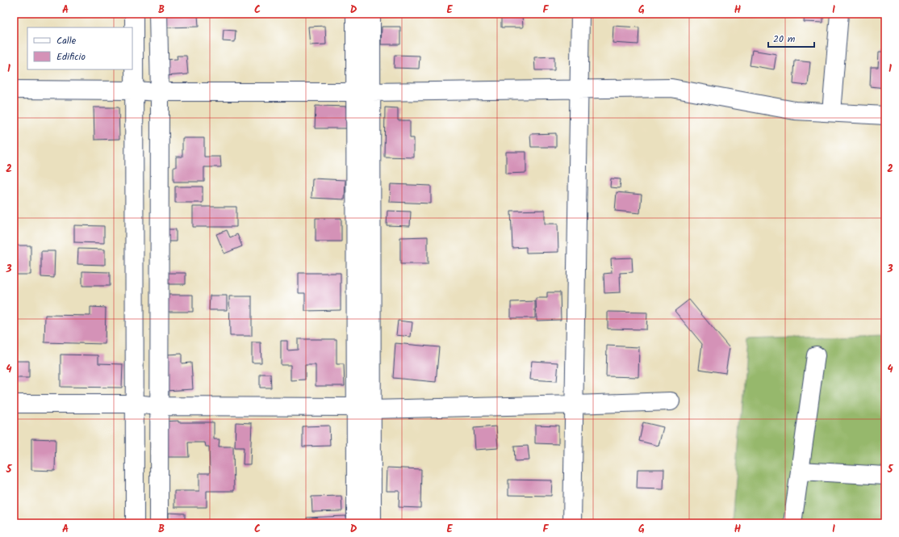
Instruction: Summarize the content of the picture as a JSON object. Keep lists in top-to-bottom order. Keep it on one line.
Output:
{"legend":["Calle","Edificio"],"scale_bar":"20 m","grid":{"columns":["A","B","C","D","E","F","G","H","I"],"rows":["1","2","3","4","5"]}}
